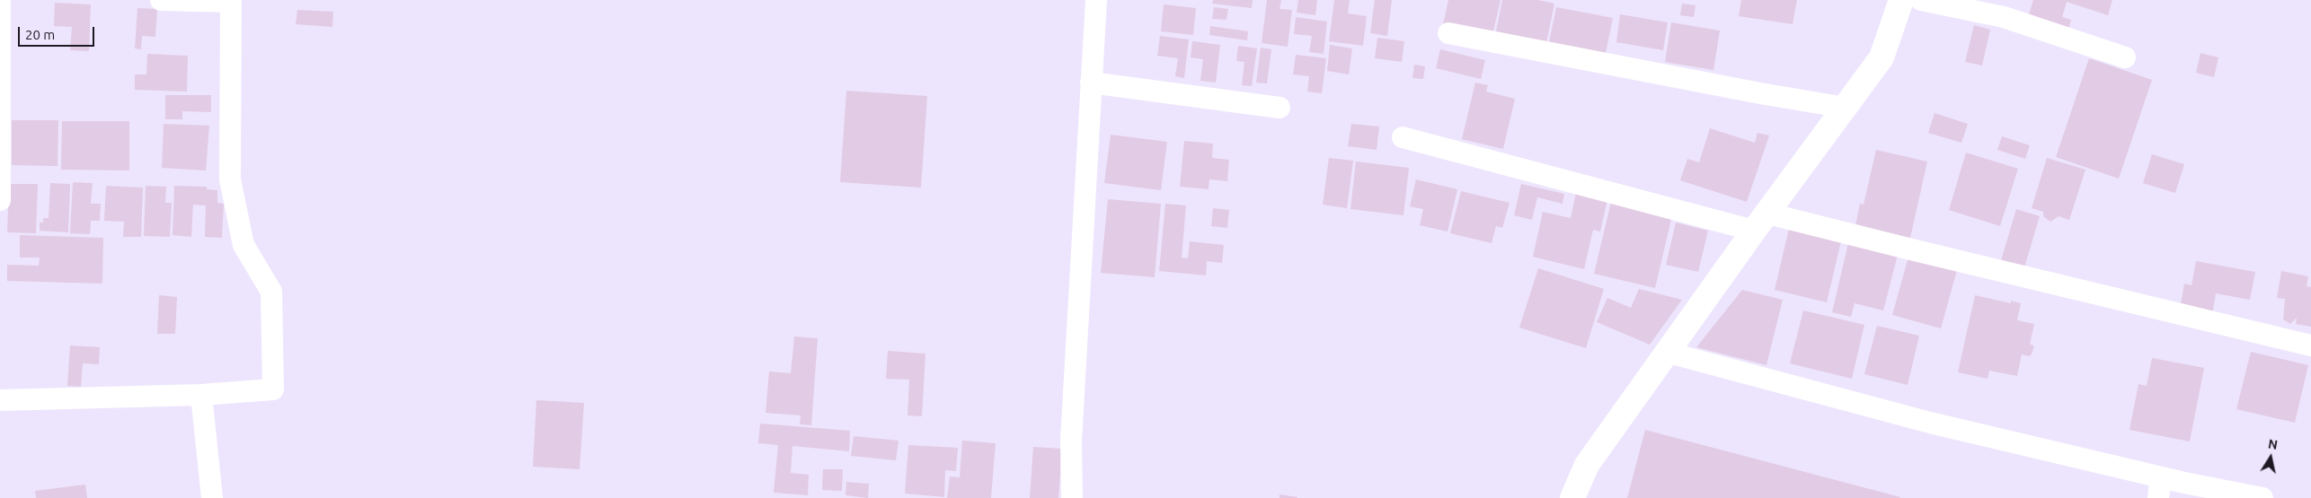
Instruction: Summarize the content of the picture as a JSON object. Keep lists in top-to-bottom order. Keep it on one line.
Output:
{"scale_bar":"20 m","north":"top"}
